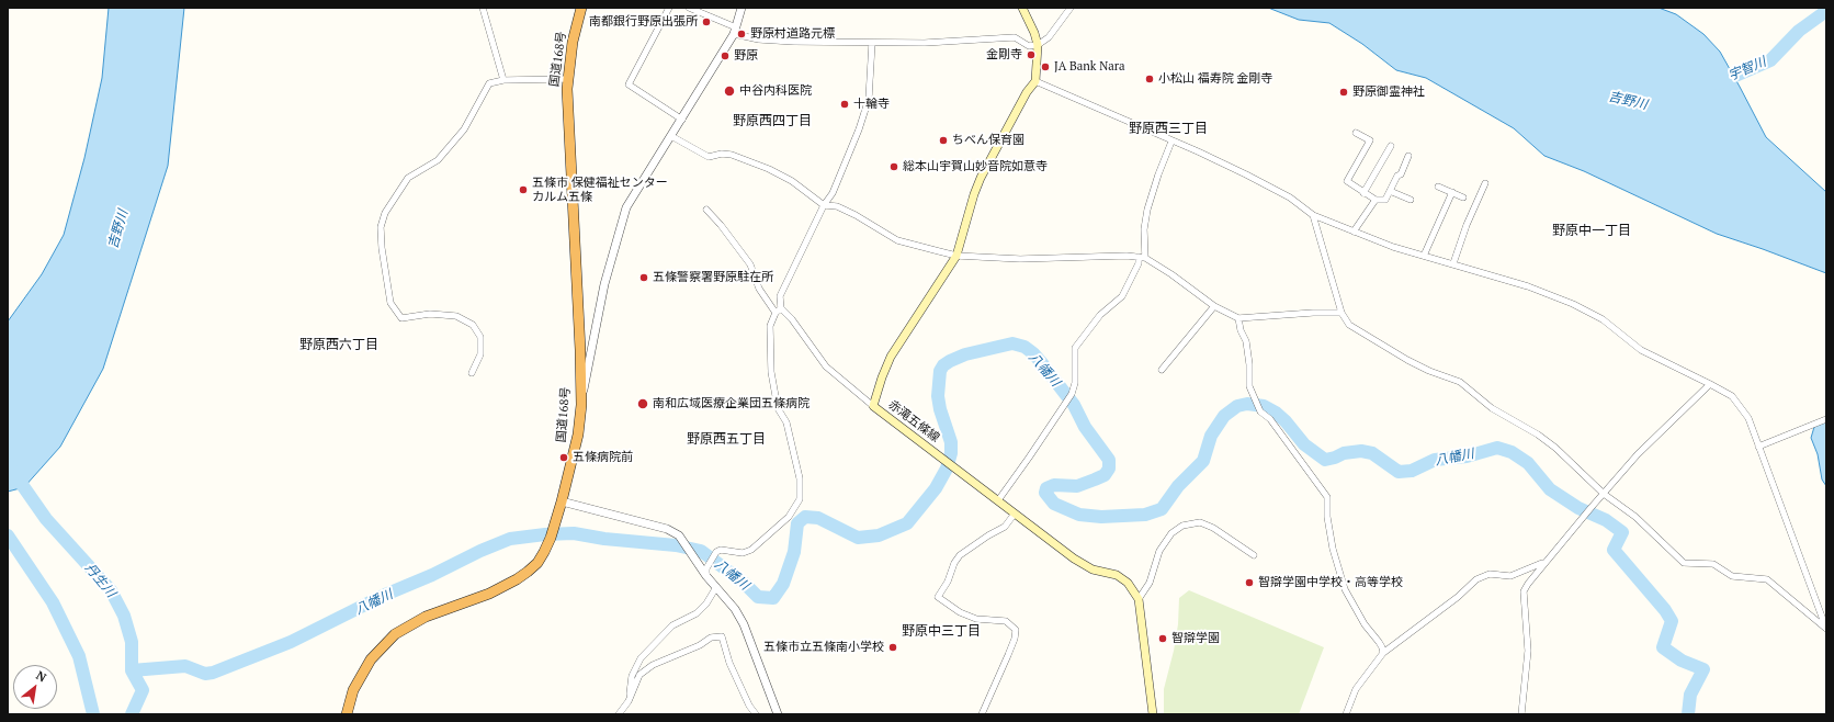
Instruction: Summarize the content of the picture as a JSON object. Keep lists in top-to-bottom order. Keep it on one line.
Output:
{"streets":{"highway":["国道168号"],"main road":["赤滝五條線"]},"districts":["野原西四丁目","野原西三丁目","野原中一丁目","野原西六丁目","野原西五丁目","野原中三丁目"],"water":["宇智川","吉野川","八幡川","丹生川"],"places":["南都銀行野原出張所","野原村道路元標","金剛寺","野原","JA Bank Nara","小松山 福寿院 金剛寺","中谷内科医院","野原御霊神社","十輪寺","ちべん保育園","総本山宇賀山妙音院如意寺","五條市 保健福祉センター カルム五條","五條警察署野原駐在所","南和広域医療企業団五條病院","五條病院前","智辯学園中学校・高等学校","智辯学園","五條市立五條南小学校"],"north":"top right"}
